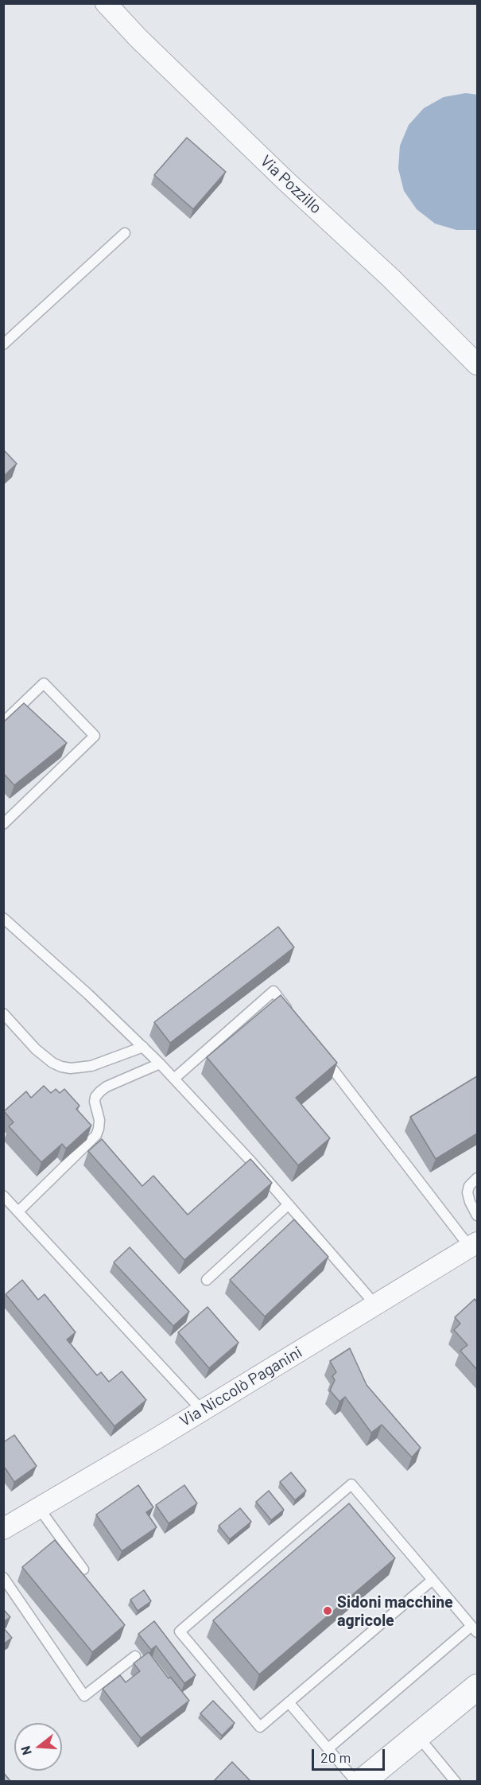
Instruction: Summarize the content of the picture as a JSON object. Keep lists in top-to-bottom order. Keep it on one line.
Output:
{"streets":{"street":["Via Pozzillo","Via Niccolò Paganini"]},"places":["Sidoni macchine agricole"],"scale_bar":"20 m","north":"left"}
